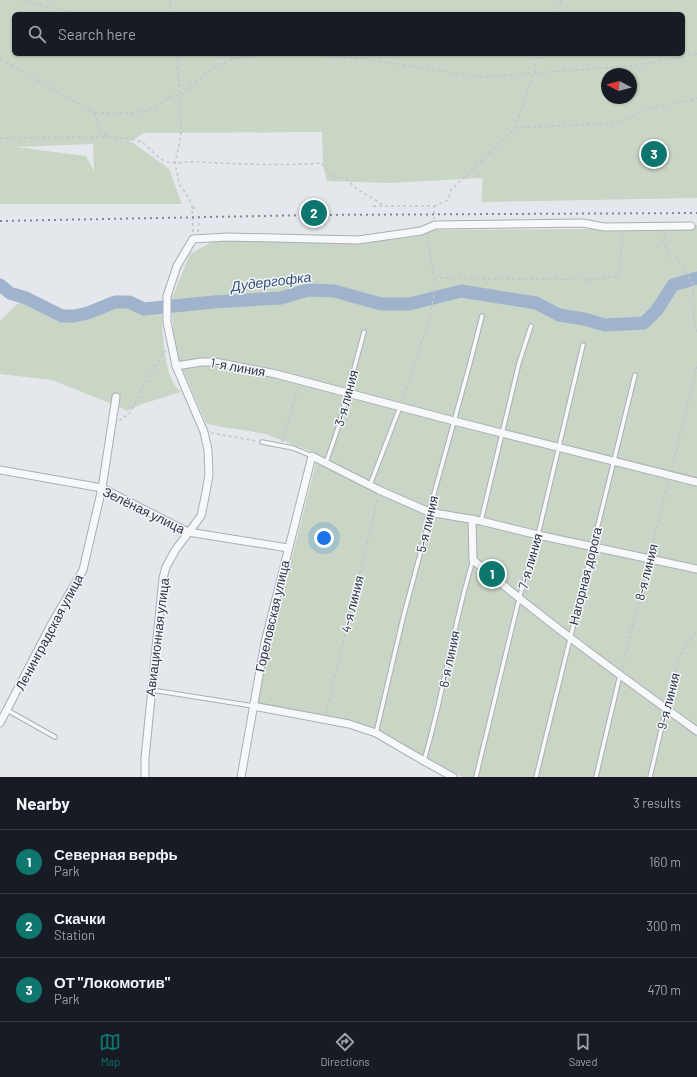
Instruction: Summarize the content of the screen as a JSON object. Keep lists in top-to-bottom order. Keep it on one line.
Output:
{"streets":{"street":["1-я линия","Зелёная улица","Гореловская улица","Ленинградская улица","Авиационная улица"],"lane":["3-я линия","5-я линия","7-я линия","Нагорная дорога","6-я линия","9-я линия"],"path":["8-я линия","4-я линия"]},"crossings":[["1-я линия","3-я линия"],["1-я линия","5-я линия"],["1-я линия","7-я линия"],["1-я линия","8-я линия"],["1-я линия","Нагорная дорога"],["1-я линия","Авиационная улица"],["Зелёная улица","Гореловская улица"],["Зелёная улица","Ленинградская улица"],["Зелёная улица","Авиационная улица"]],"water":["Дудергофка"],"north":"left","page":{"search":"Search here","pins":["3","2","1"],"heading":["Nearby","3 results"],"list":[{"mark":"1","name":"Северная верфь","note":"Park","value":"160 m"},{"mark":"2","name":"Скачки","note":"Station","value":"300 m"},{"mark":"3","name":"ОТ \"Локомотив\"","note":"Park","value":"470 m"}],"nav":["Map","Directions","Saved"]}}
